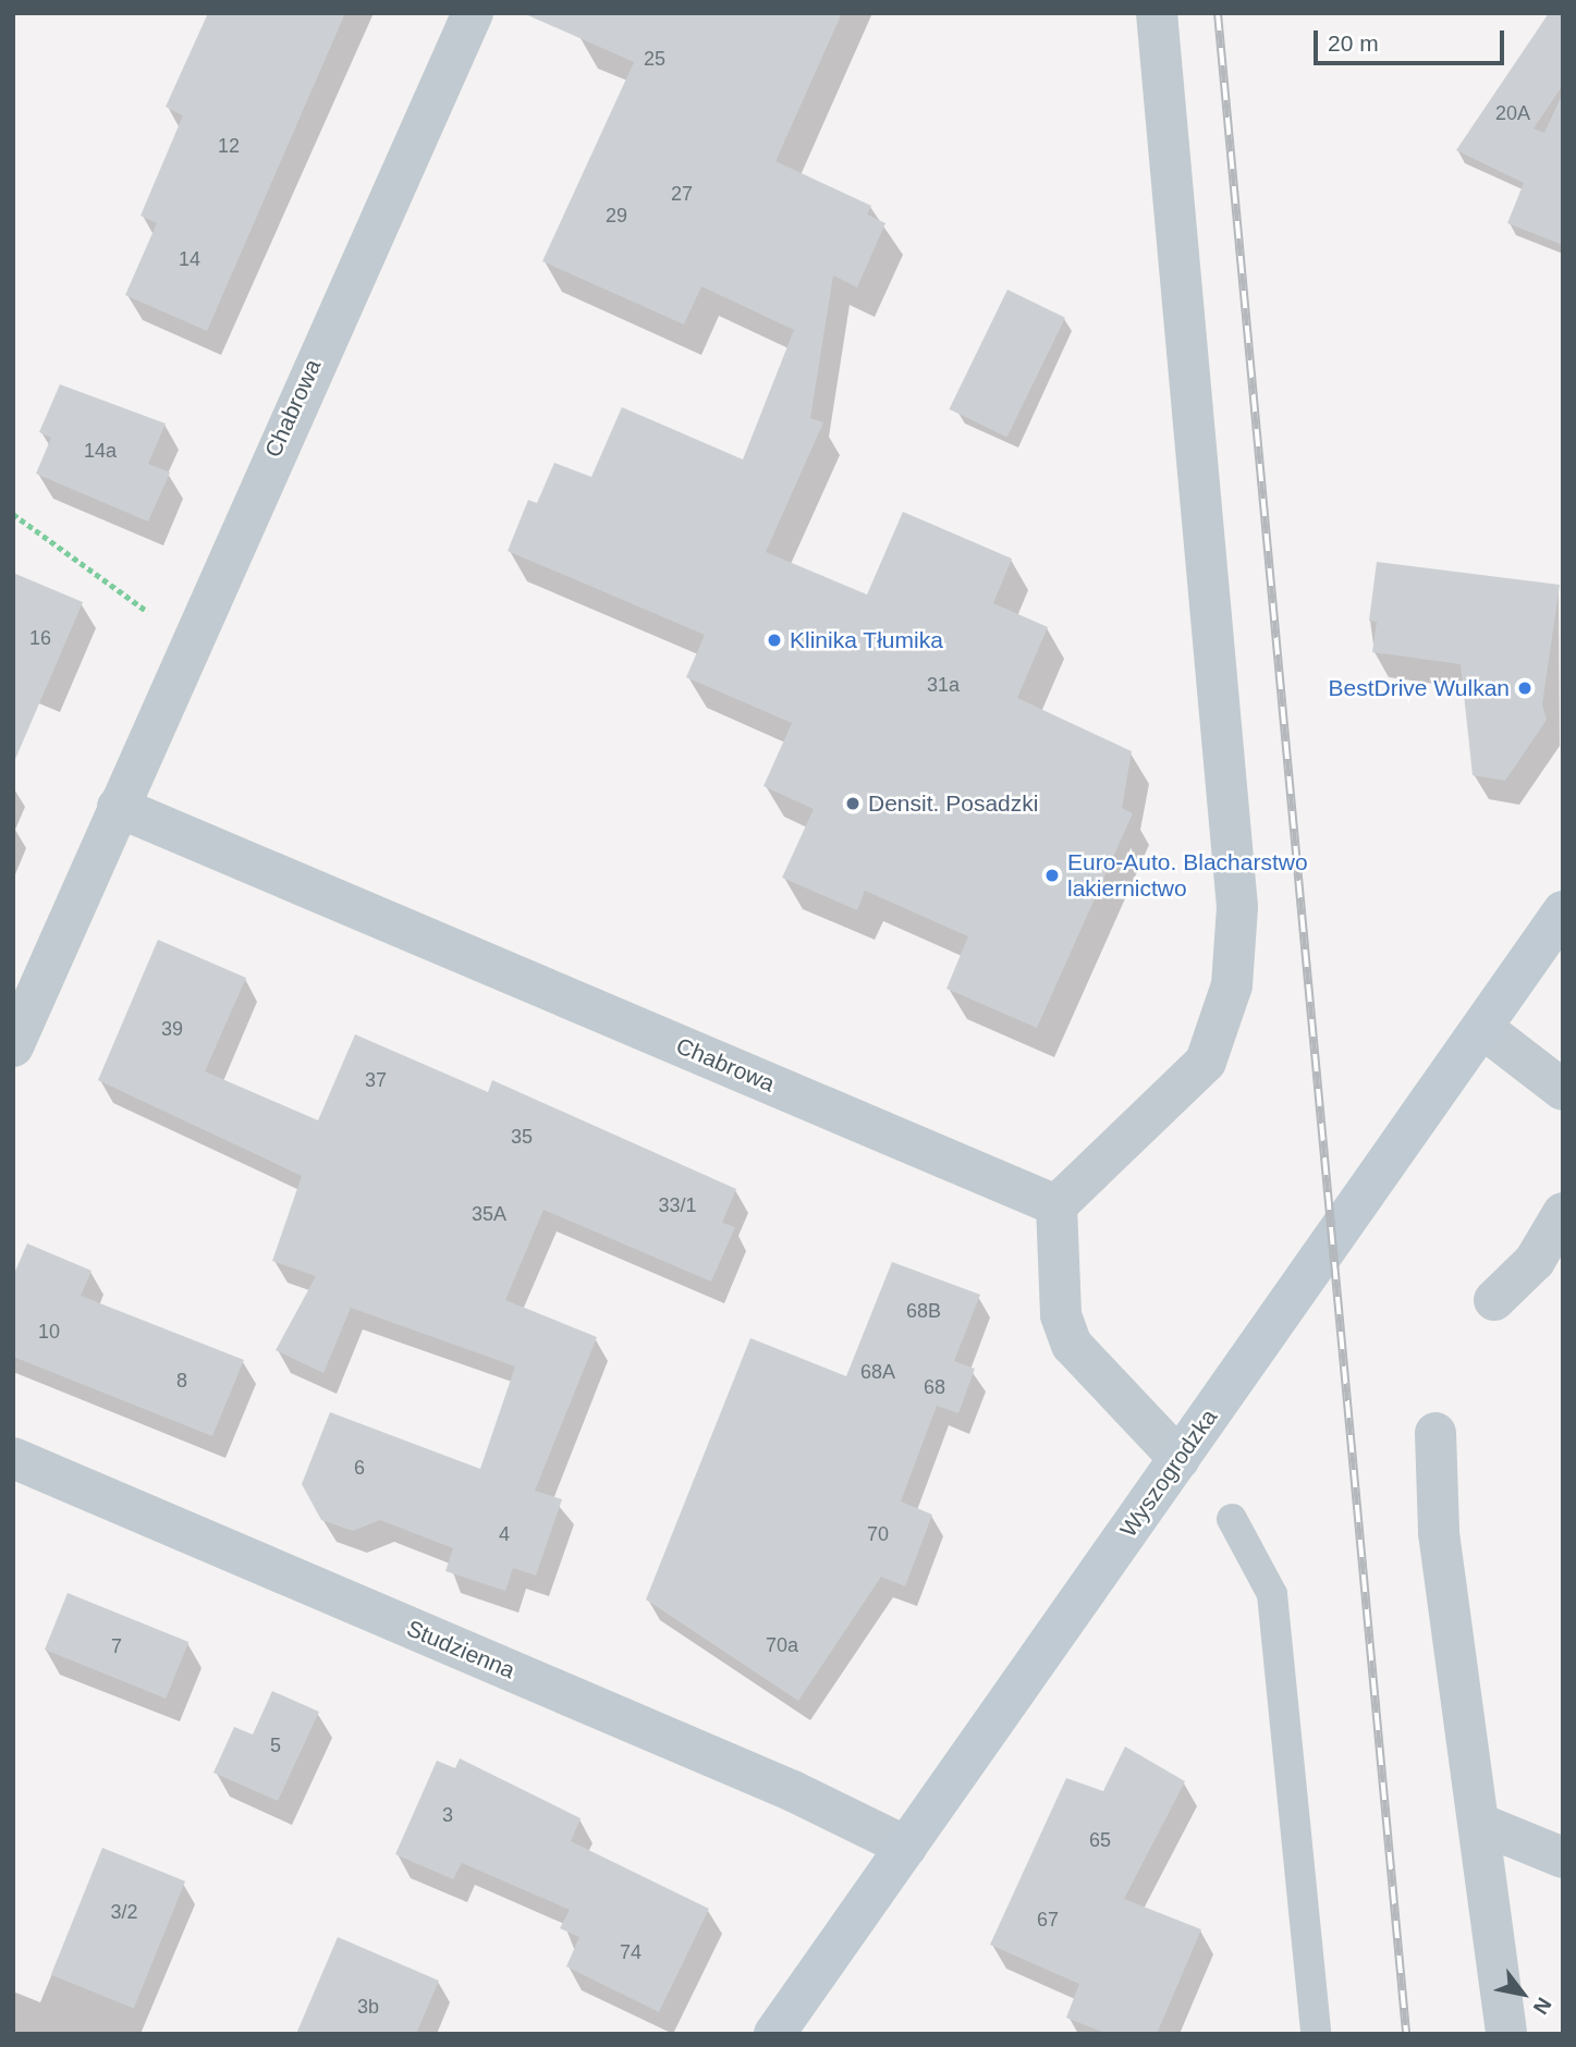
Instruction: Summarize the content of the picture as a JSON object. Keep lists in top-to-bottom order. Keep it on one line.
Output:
{"streets":{"street":["Chabrowa","Wyszogrodzka","Studzienna"]},"crossings":[["Wyszogrodzka","Studzienna"]],"places":["Klinika Tłumika","BestDrive Wulkan","Densit. Posadzki","Euro-Auto. Blacharstwo lakiernictwo"],"house_numbers":["25","20A","12","27","29","14","14a","16","31a","39","37","35","33/1","35A","68B","10","68A","8","68","6","4","70","70a","7","5","3","65","3/2","67","74","3b"],"scale_bar":"20 m","north":"bottom right"}
